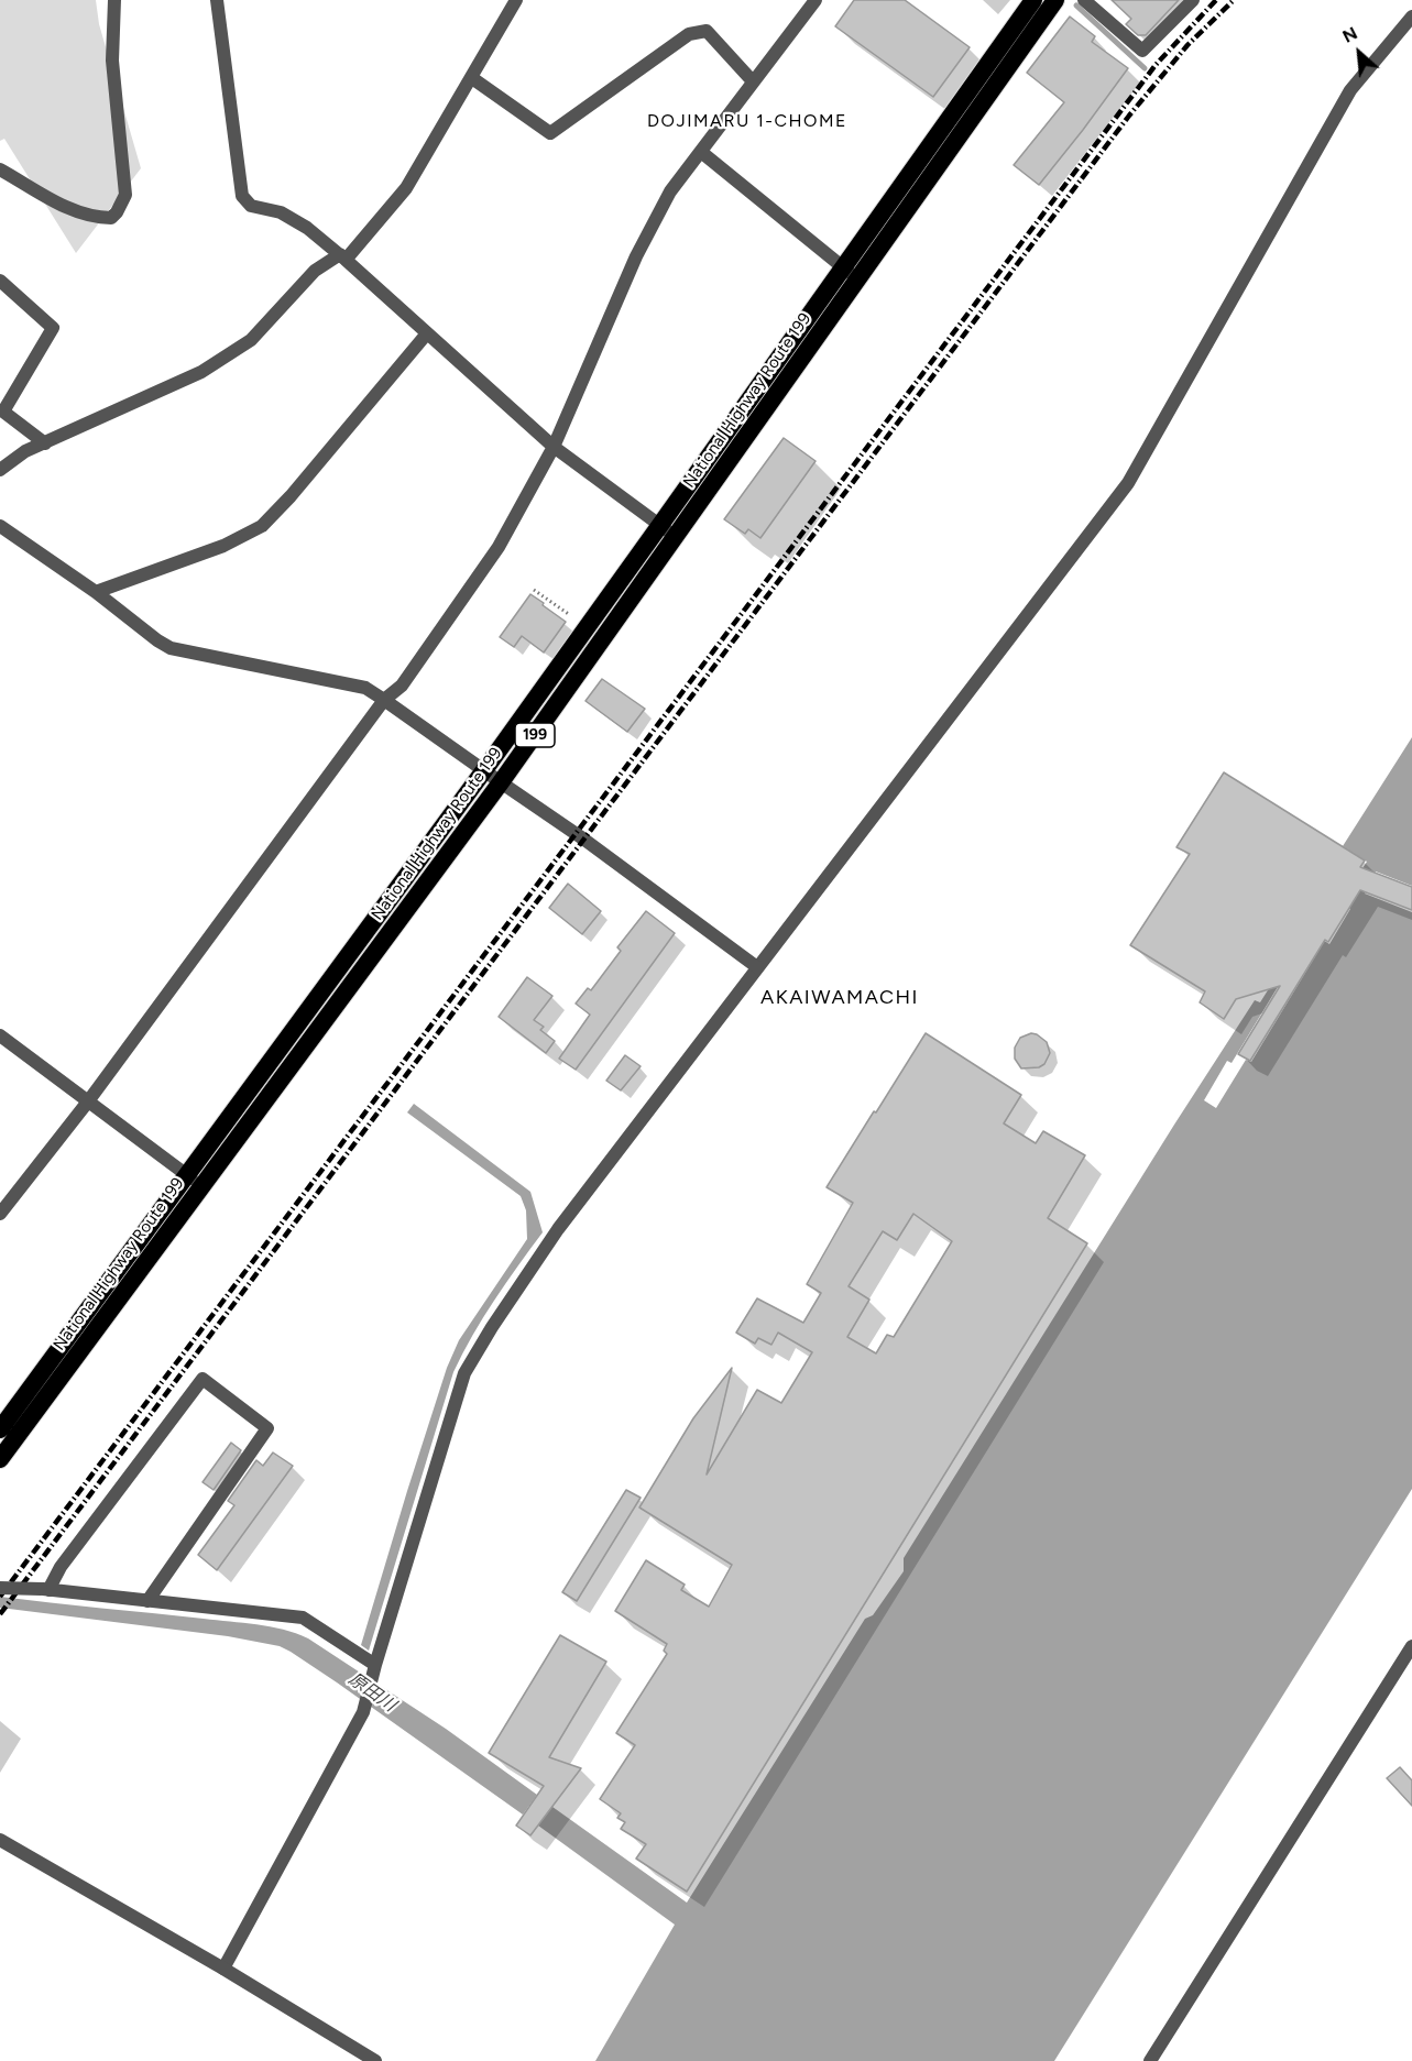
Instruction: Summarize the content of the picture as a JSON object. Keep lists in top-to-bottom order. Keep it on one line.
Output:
{"streets":{"highway":["National Highway Route 199","199"]},"districts":["DOJIMARU 1-CHOME","AKAIWAMACHI"],"water":["原田川"],"north":"top left"}
